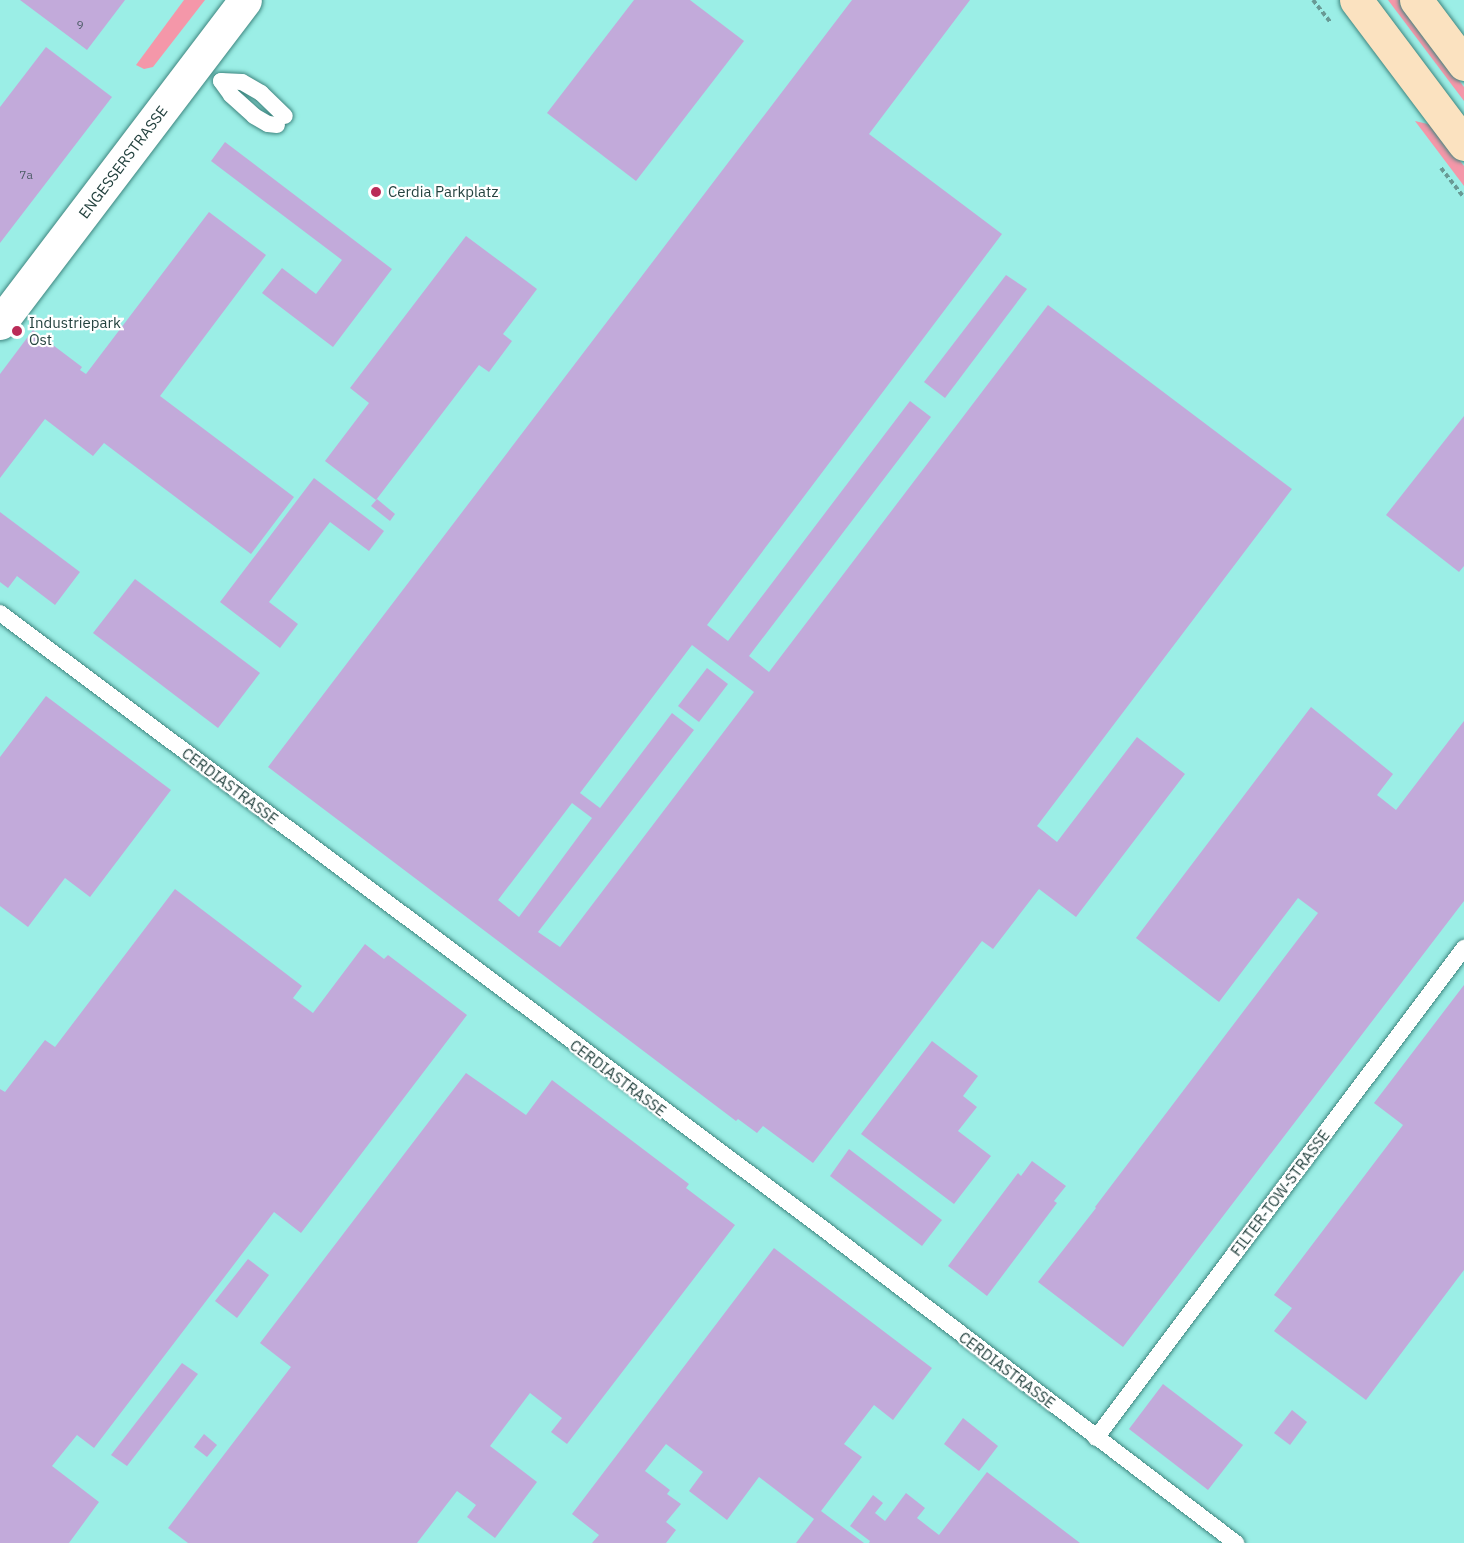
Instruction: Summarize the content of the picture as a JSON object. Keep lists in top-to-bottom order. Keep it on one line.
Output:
{"streets":{"street":["ENGESSERSTRASSE"],"lane":["CERDIASTRASSE","FILTER-TOW-STRASSE"]},"crossings":[["CERDIASTRASSE","FILTER-TOW-STRASSE"]],"places":["Cerdia Parkplatz","Industriepark Ost"],"house_numbers":["9","7a"]}
